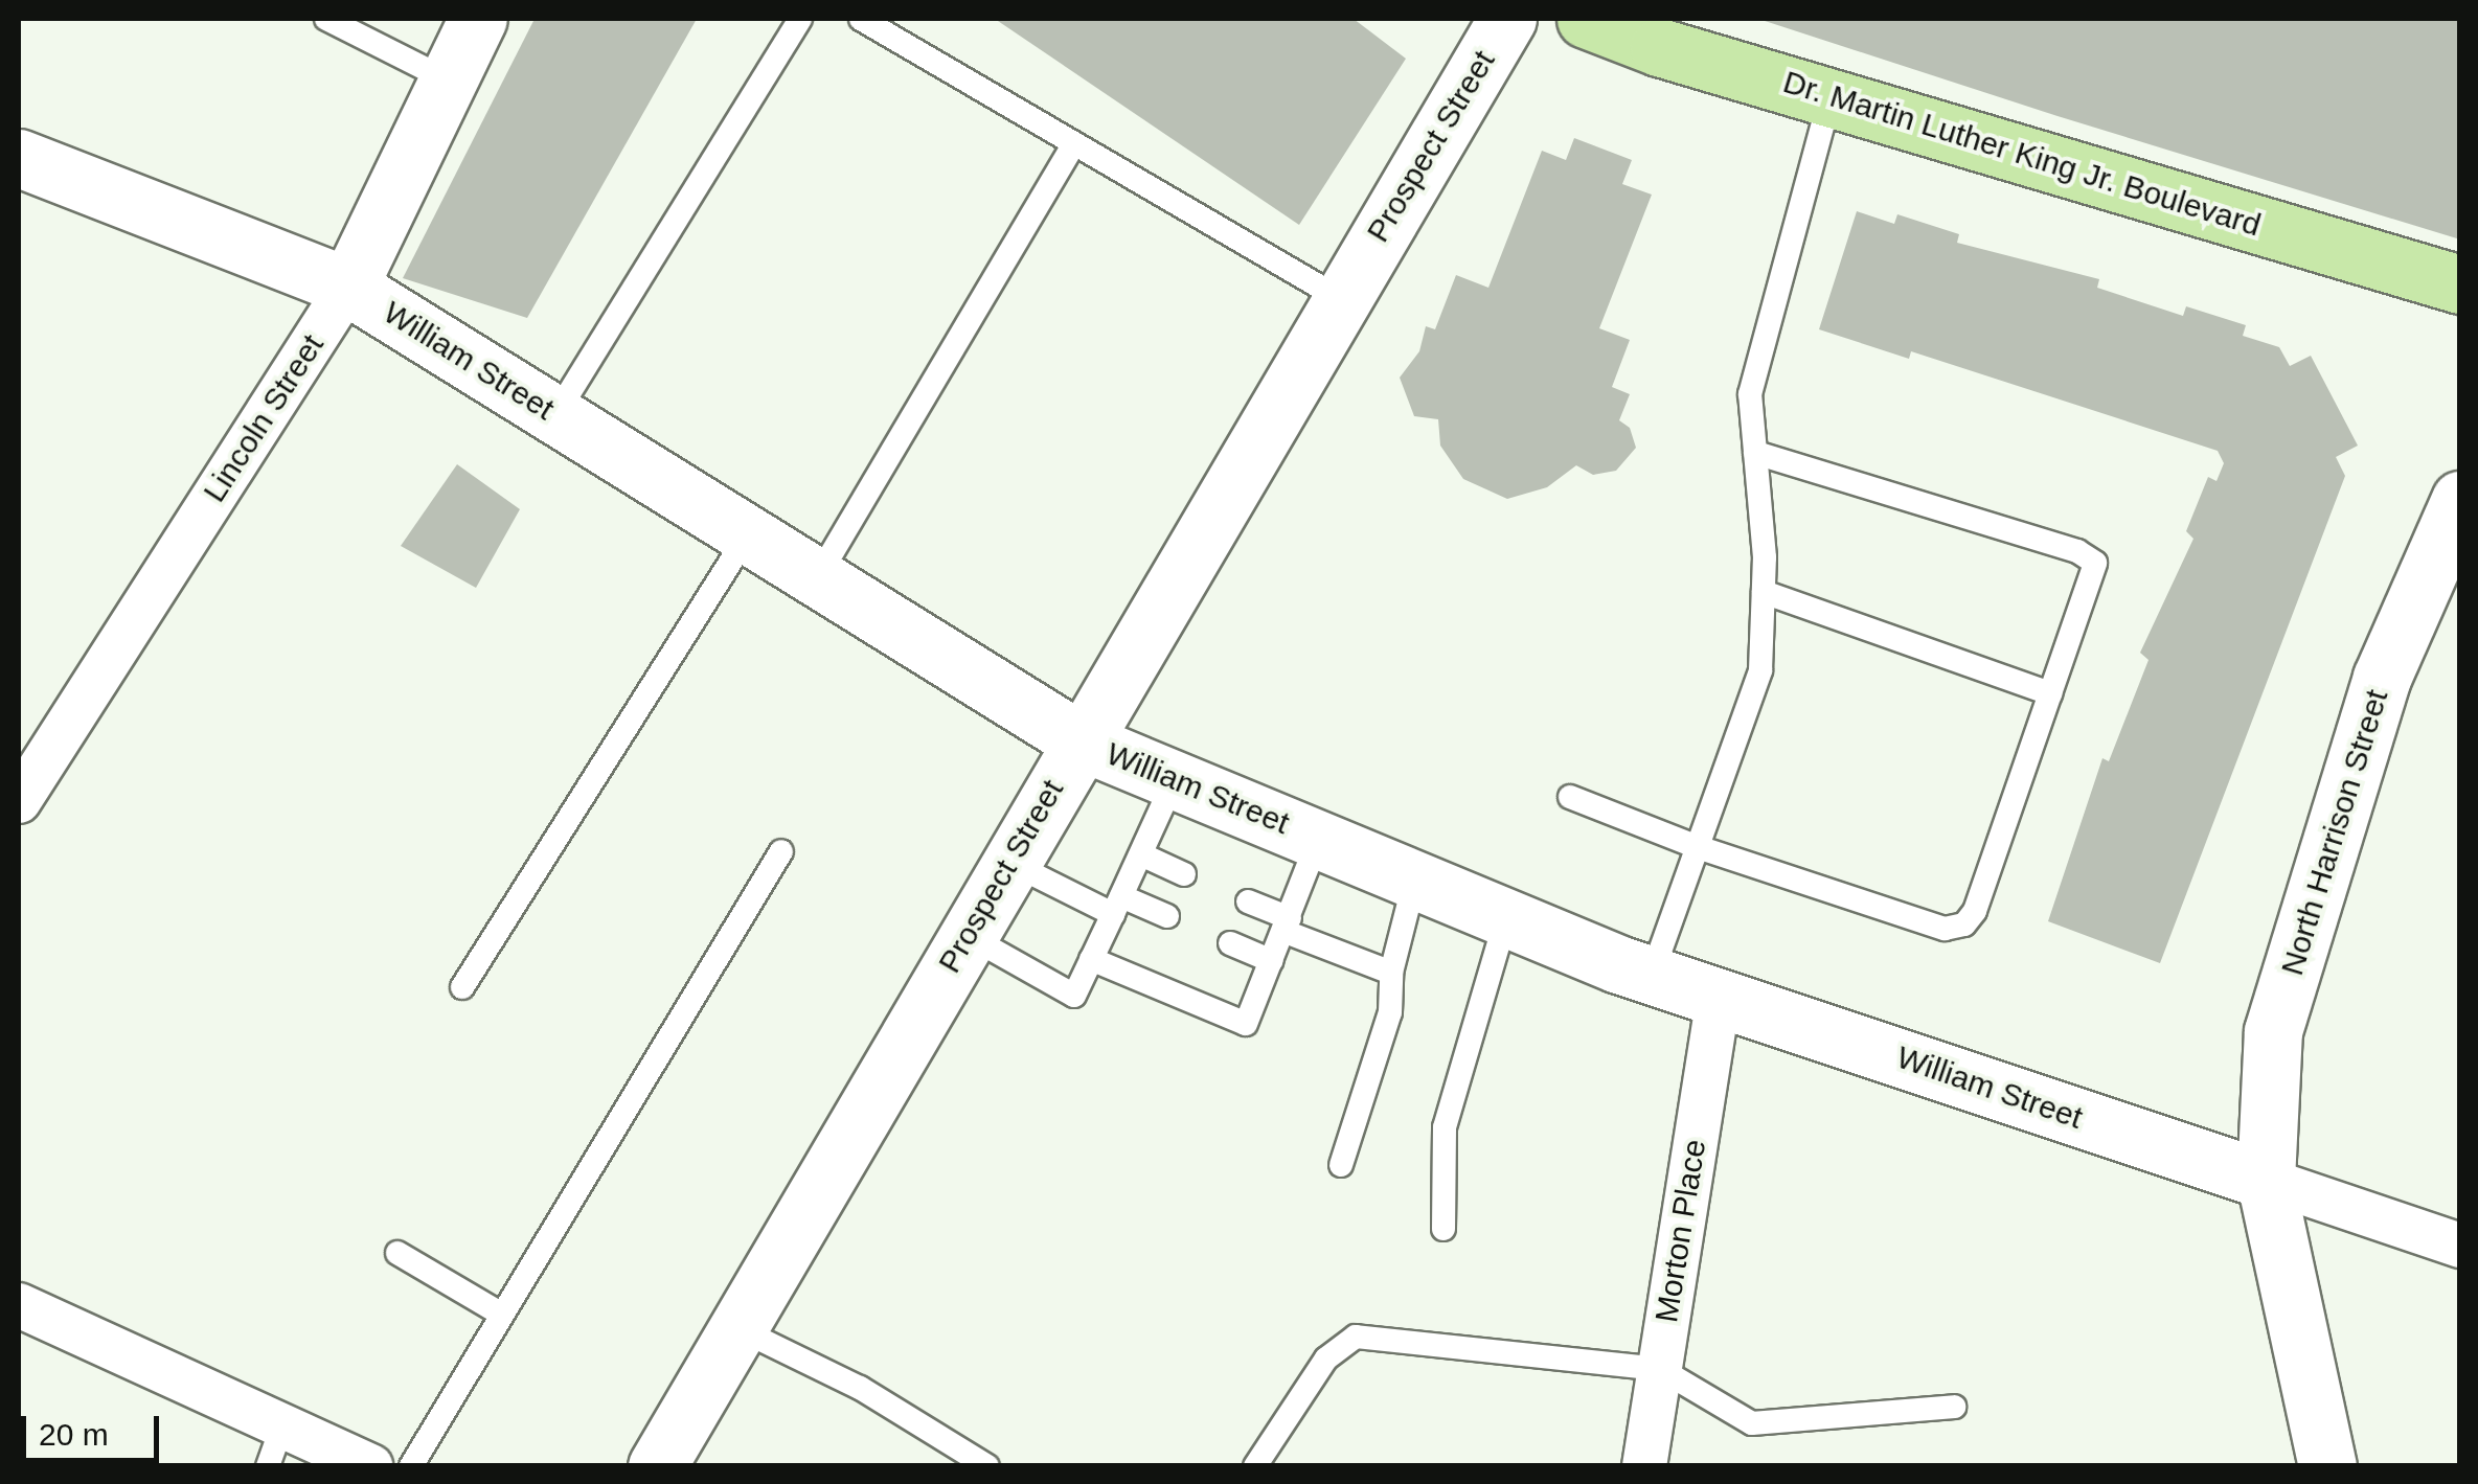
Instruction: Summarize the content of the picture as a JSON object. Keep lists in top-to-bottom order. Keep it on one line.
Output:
{"streets":{"main road":["Dr. Martin Luther King Jr. Boulevard"],"street":["Prospect Street","William Street","Lincoln Street","North Harrison Street","Morton Place"]},"crossings":[["Prospect Street","William Street"],["William Street","Lincoln Street"],["William Street","North Harrison Street"],["William Street","Morton Place"]],"scale_bar":"20 m"}
